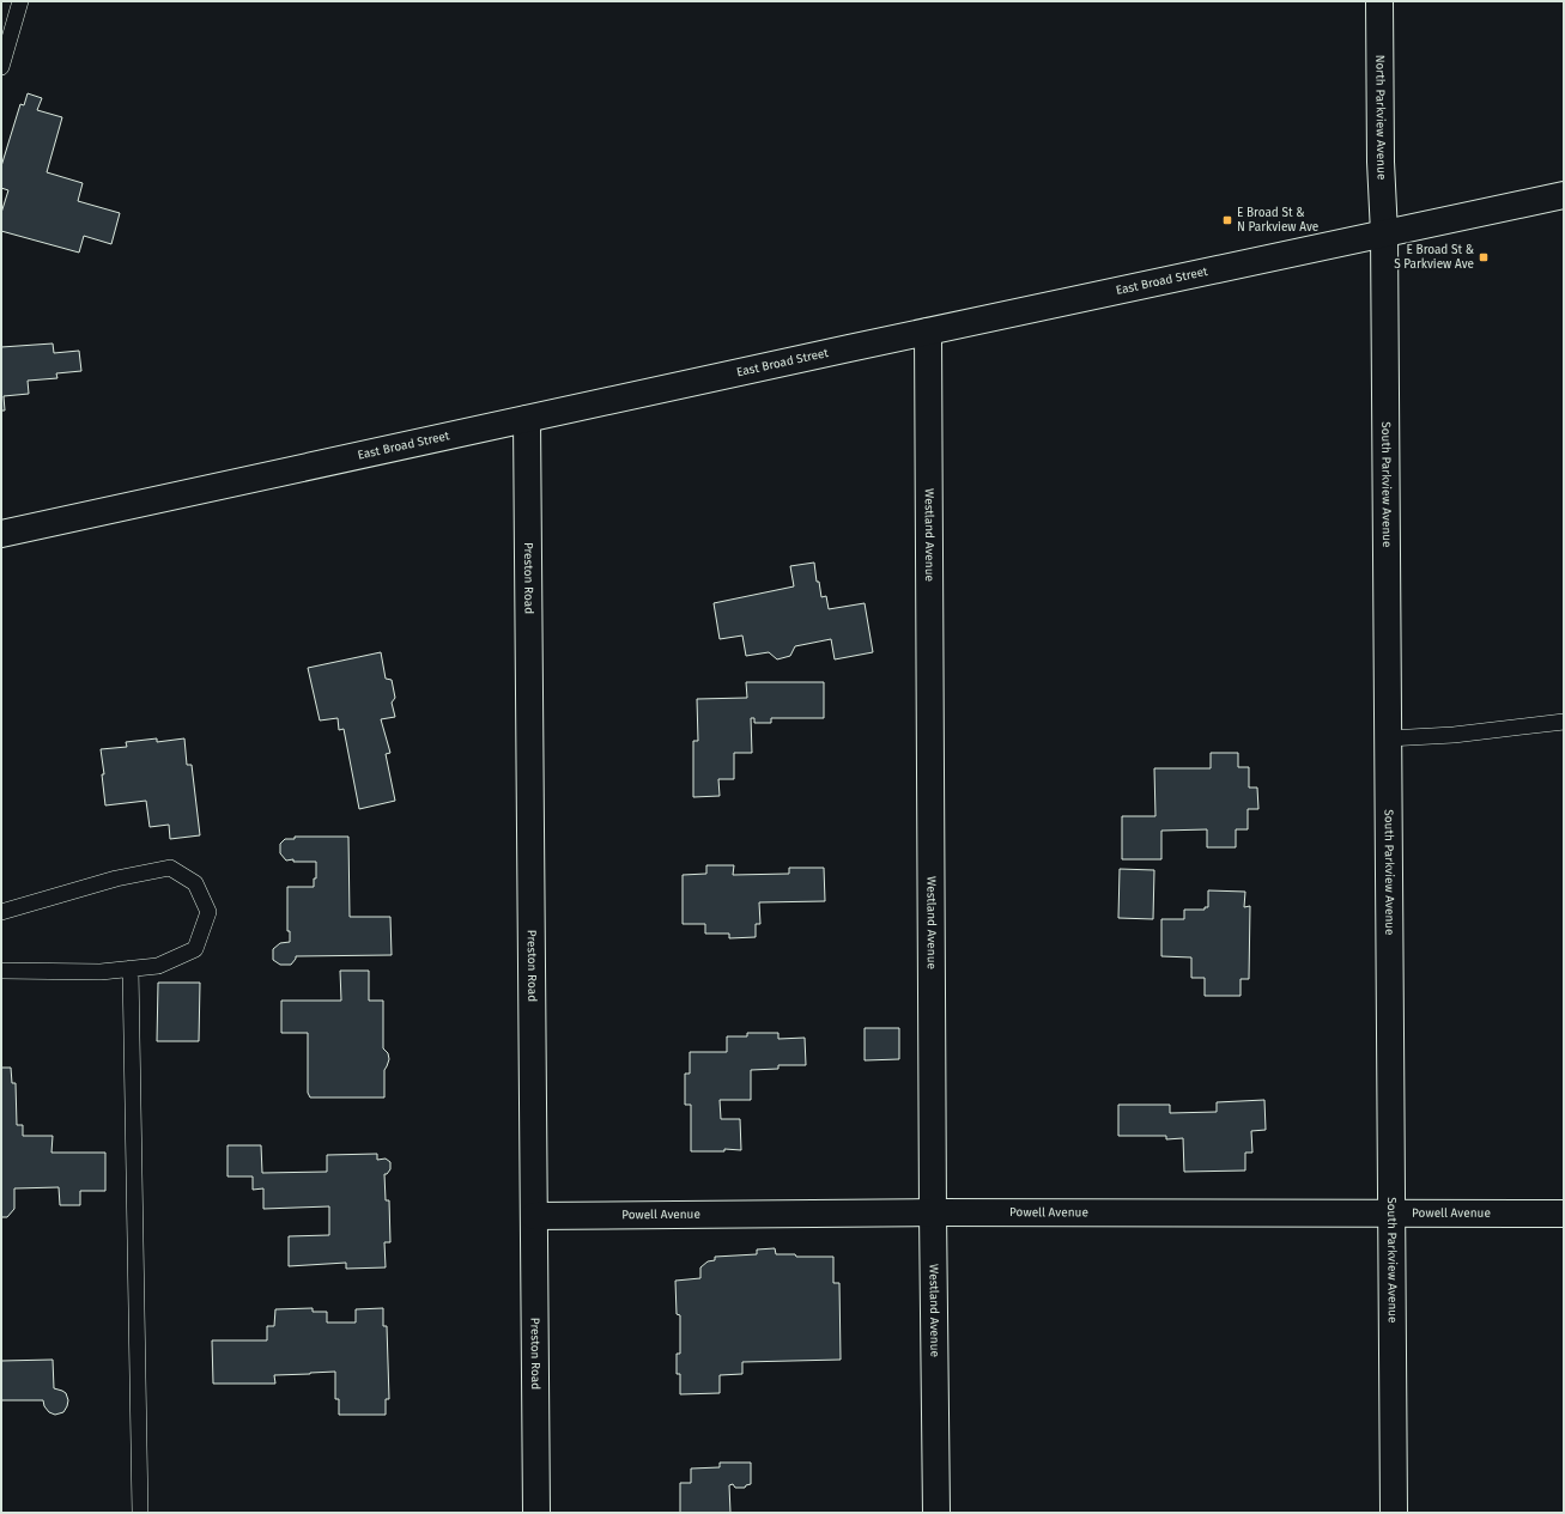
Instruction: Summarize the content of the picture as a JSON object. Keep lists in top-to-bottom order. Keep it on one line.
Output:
{"streets":{"street":["North Parkview Avenue","East Broad Street","South Parkview Avenue","Westland Avenue","Preston Road","Powell Avenue"]},"crossings":[["North Parkview Avenue","East Broad Street"],["North Parkview Avenue","South Parkview Avenue"],["East Broad Street","South Parkview Avenue"],["East Broad Street","Westland Avenue"],["East Broad Street","Preston Road"],["South Parkview Avenue","Powell Avenue"],["Westland Avenue","Powell Avenue"],["Preston Road","Powell Avenue"]],"places":{"transit":["E Broad St & N Parkview Ave","E Broad St & S Parkview Ave"]}}
